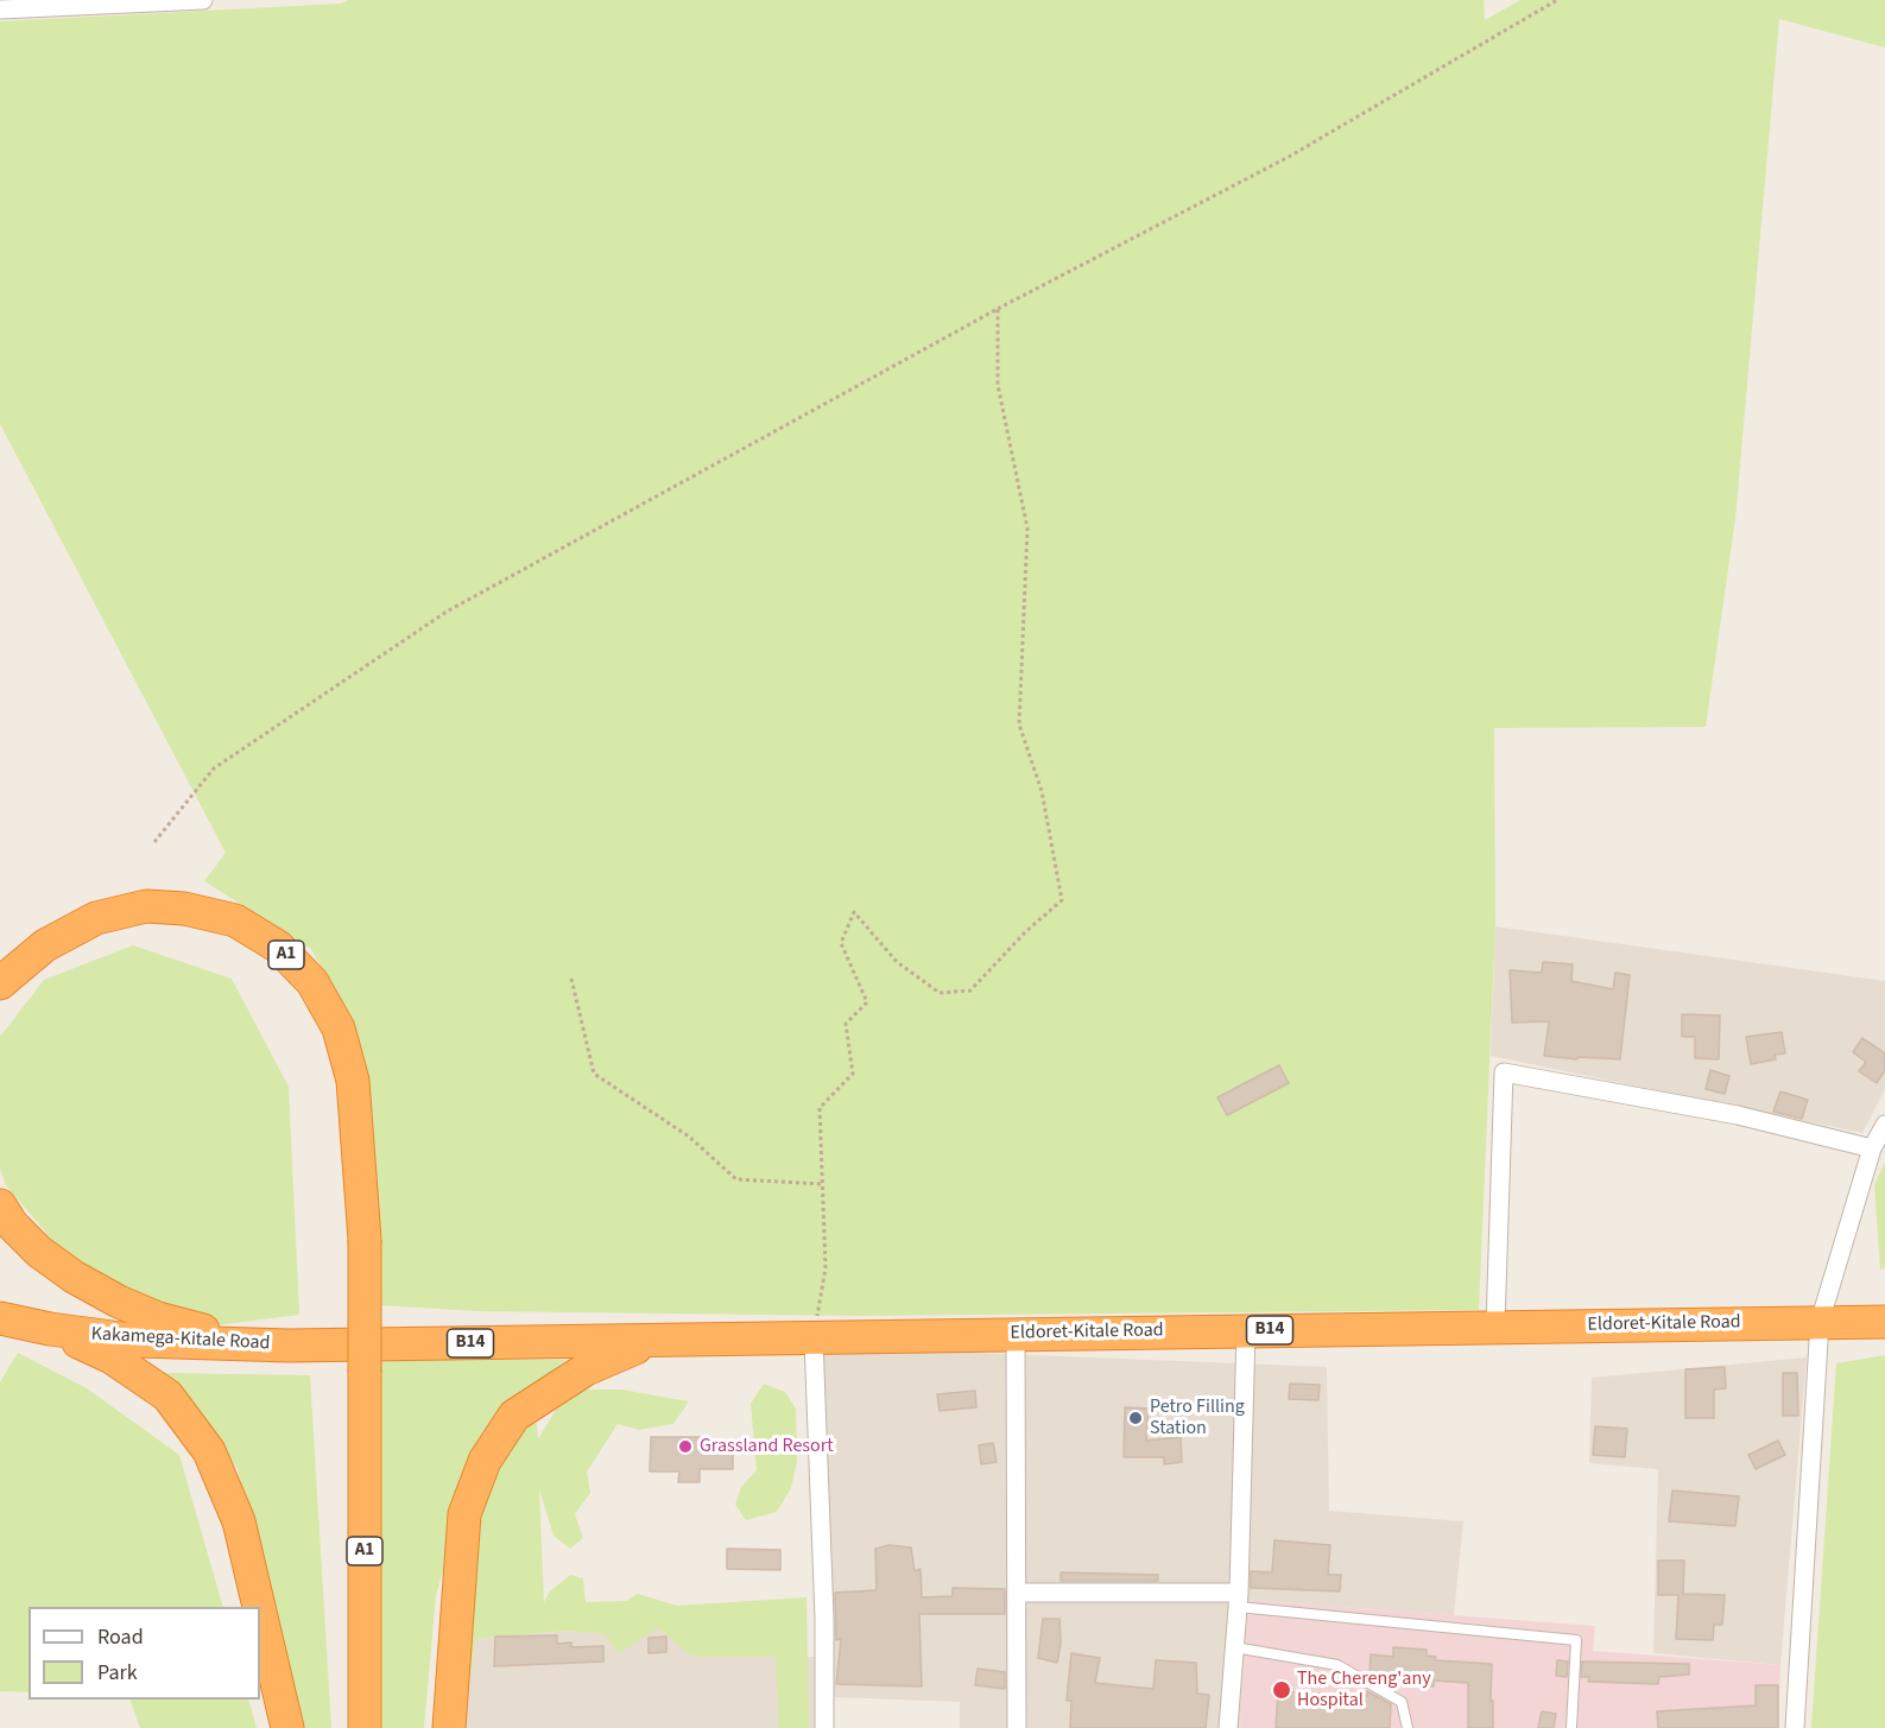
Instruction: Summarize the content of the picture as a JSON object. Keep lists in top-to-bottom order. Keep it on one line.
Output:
{"streets":{"highway":["A1","Eldoret-Kitale Road","B14","Kakamega-Kitale Road"]},"crossings":[["Eldoret-Kitale Road","Kakamega-Kitale Road"]],"places":["Petro Filling Station","Grassland Resort","The Chereng'any Hospital"],"legend":["Road","Park"]}
